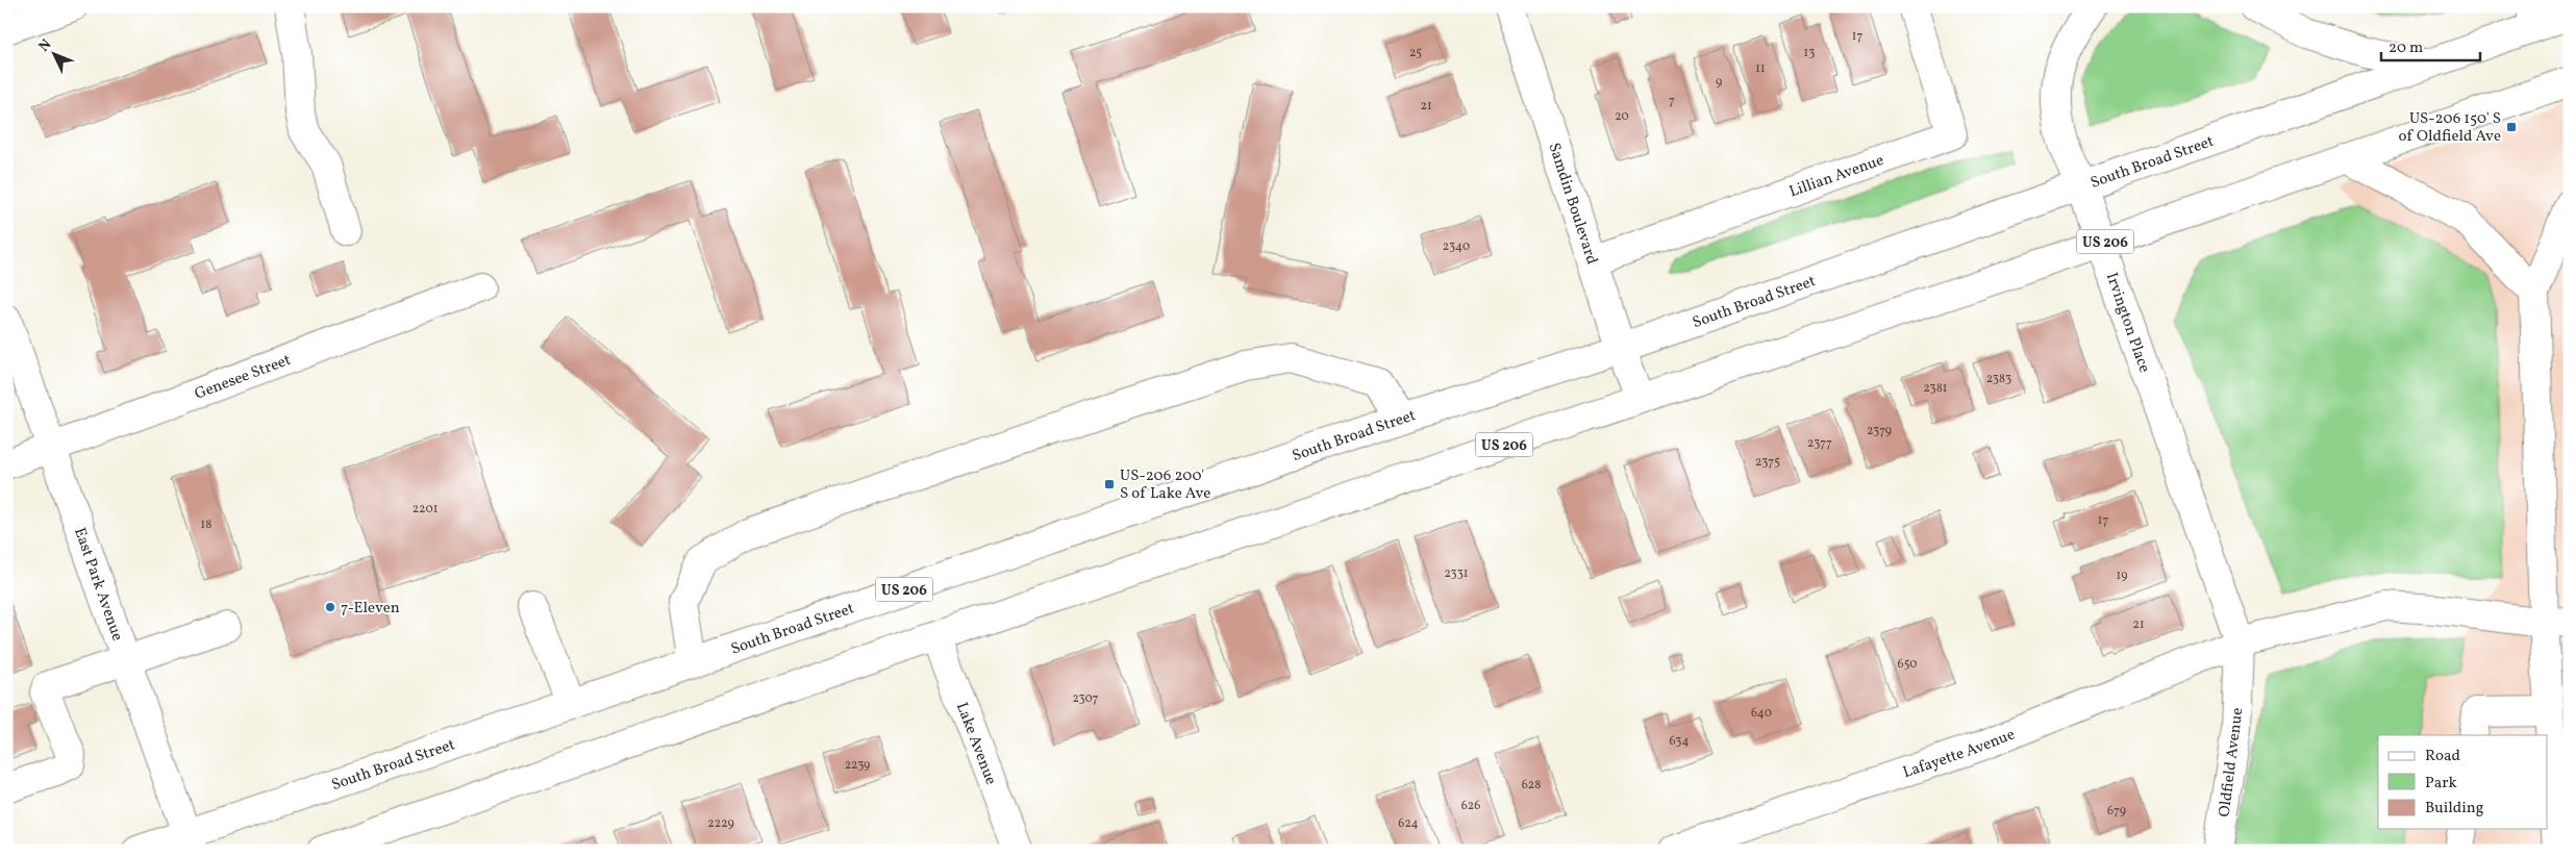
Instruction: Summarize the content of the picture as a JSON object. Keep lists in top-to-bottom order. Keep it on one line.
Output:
{"streets":{"main road":["South Broad Street","Lillian Avenue","Samdin Boulevard","US 206","Irvington Place","Genesee Street","East Park Avenue","Lake Avenue","Lafayette Avenue","Oldfield Avenue"]},"crossings":[["South Broad Street","Samdin Boulevard"],["South Broad Street","Irvington Place"],["South Broad Street","East Park Avenue"],["Lillian Avenue","Samdin Boulevard"],["Samdin Boulevard","US 206"],["US 206","Irvington Place"],["US 206","Lake Avenue"],["Irvington Place","Lafayette Avenue"],["Irvington Place","Oldfield Avenue"],["Genesee Street","East Park Avenue"],["Lafayette Avenue","Oldfield Avenue"]],"places":{"transit":["US-206 150' S of Oldfield Ave","US-206 200' S of Lake Ave"],"other":["7-Eleven"]},"house_numbers":["17","25","13","11","9","7","21","20","2340","2383","2381","2379","2377","2375","2201","17","18","2331","19","21","650","2307","640","634","2239","628","626","679","2229","624"],"legend":["Road","Park","Building"],"scale_bar":"20 m","north":"top left"}
